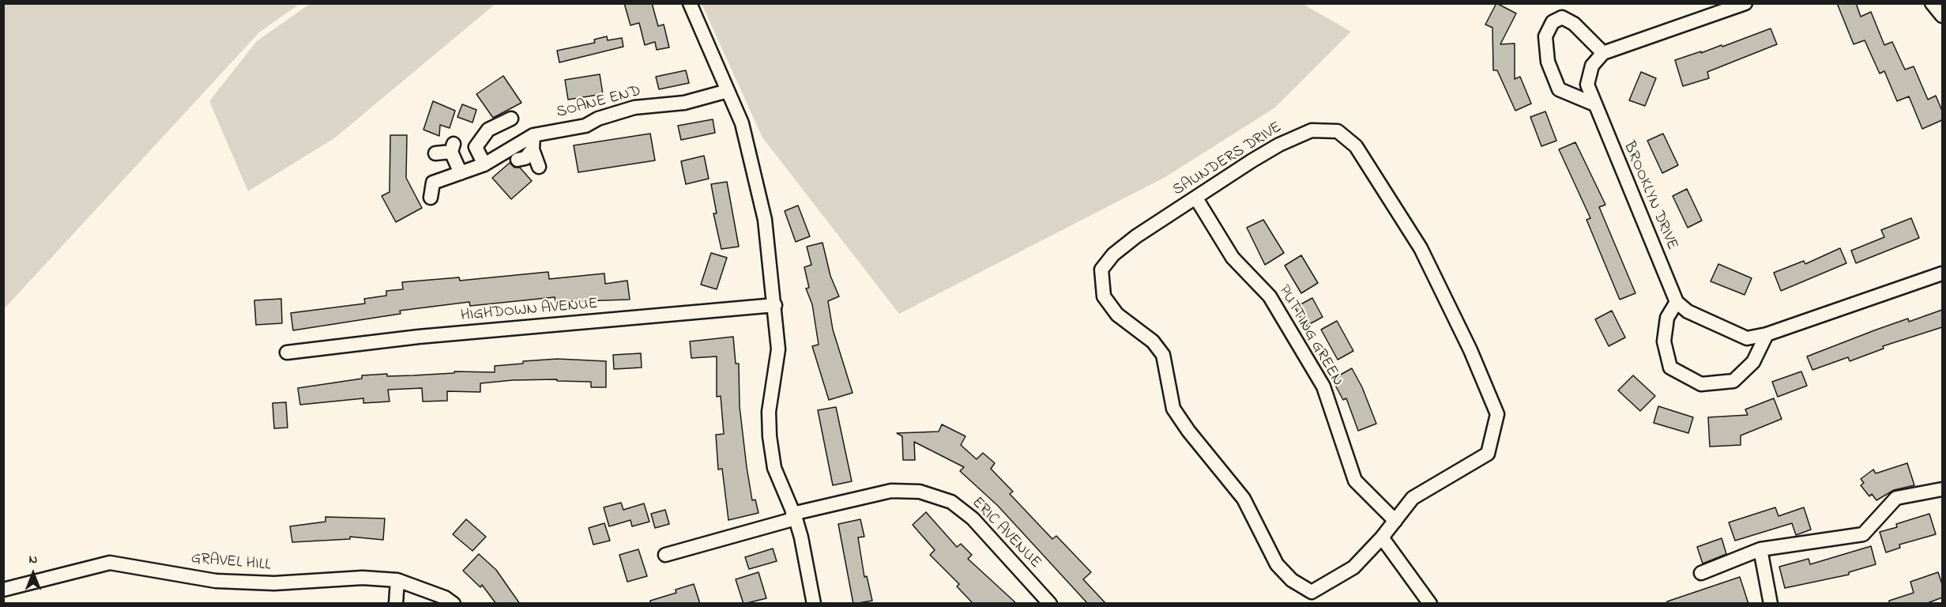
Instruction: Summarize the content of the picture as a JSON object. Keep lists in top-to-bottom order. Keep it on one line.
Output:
{"streets":{"street":["SOANE END","SAUNDERS DRIVE","BROOKLYN DRIVE","HIGHDOWN AVENUE","PUTTING GREEN","ERIC AVENUE","GRAVEL HILL"]},"crossings":[["SAUNDERS DRIVE","PUTTING GREEN"]],"north":"top"}
